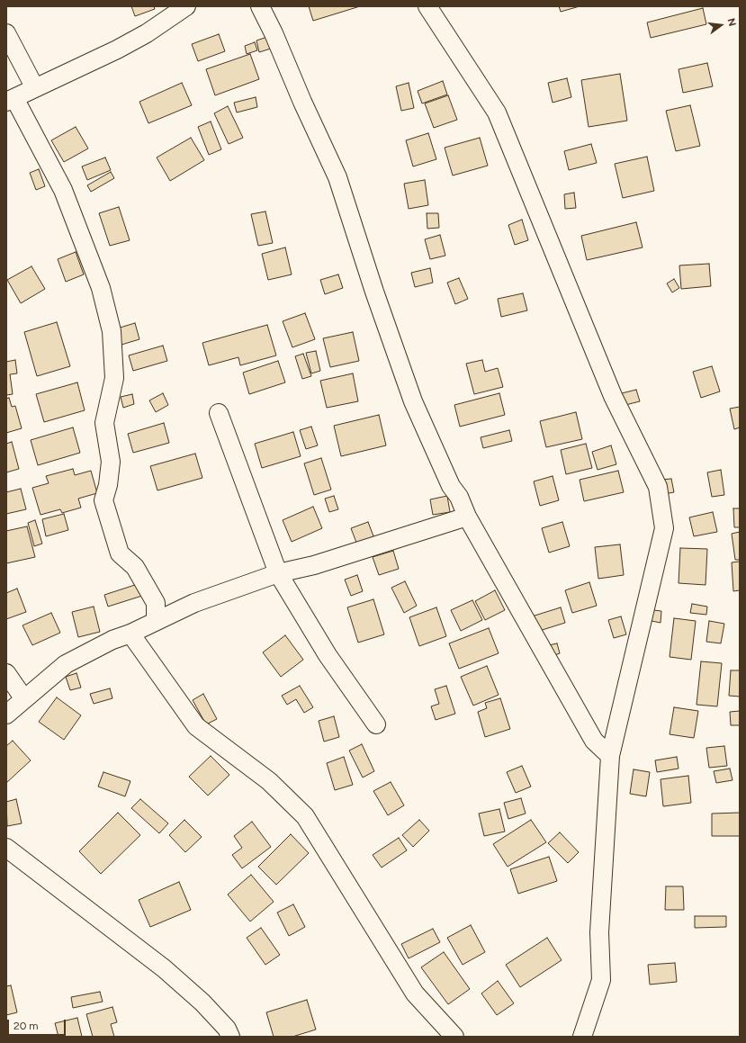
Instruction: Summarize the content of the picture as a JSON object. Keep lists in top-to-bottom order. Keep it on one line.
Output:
{"scale_bar":"20 m","north":"right"}
